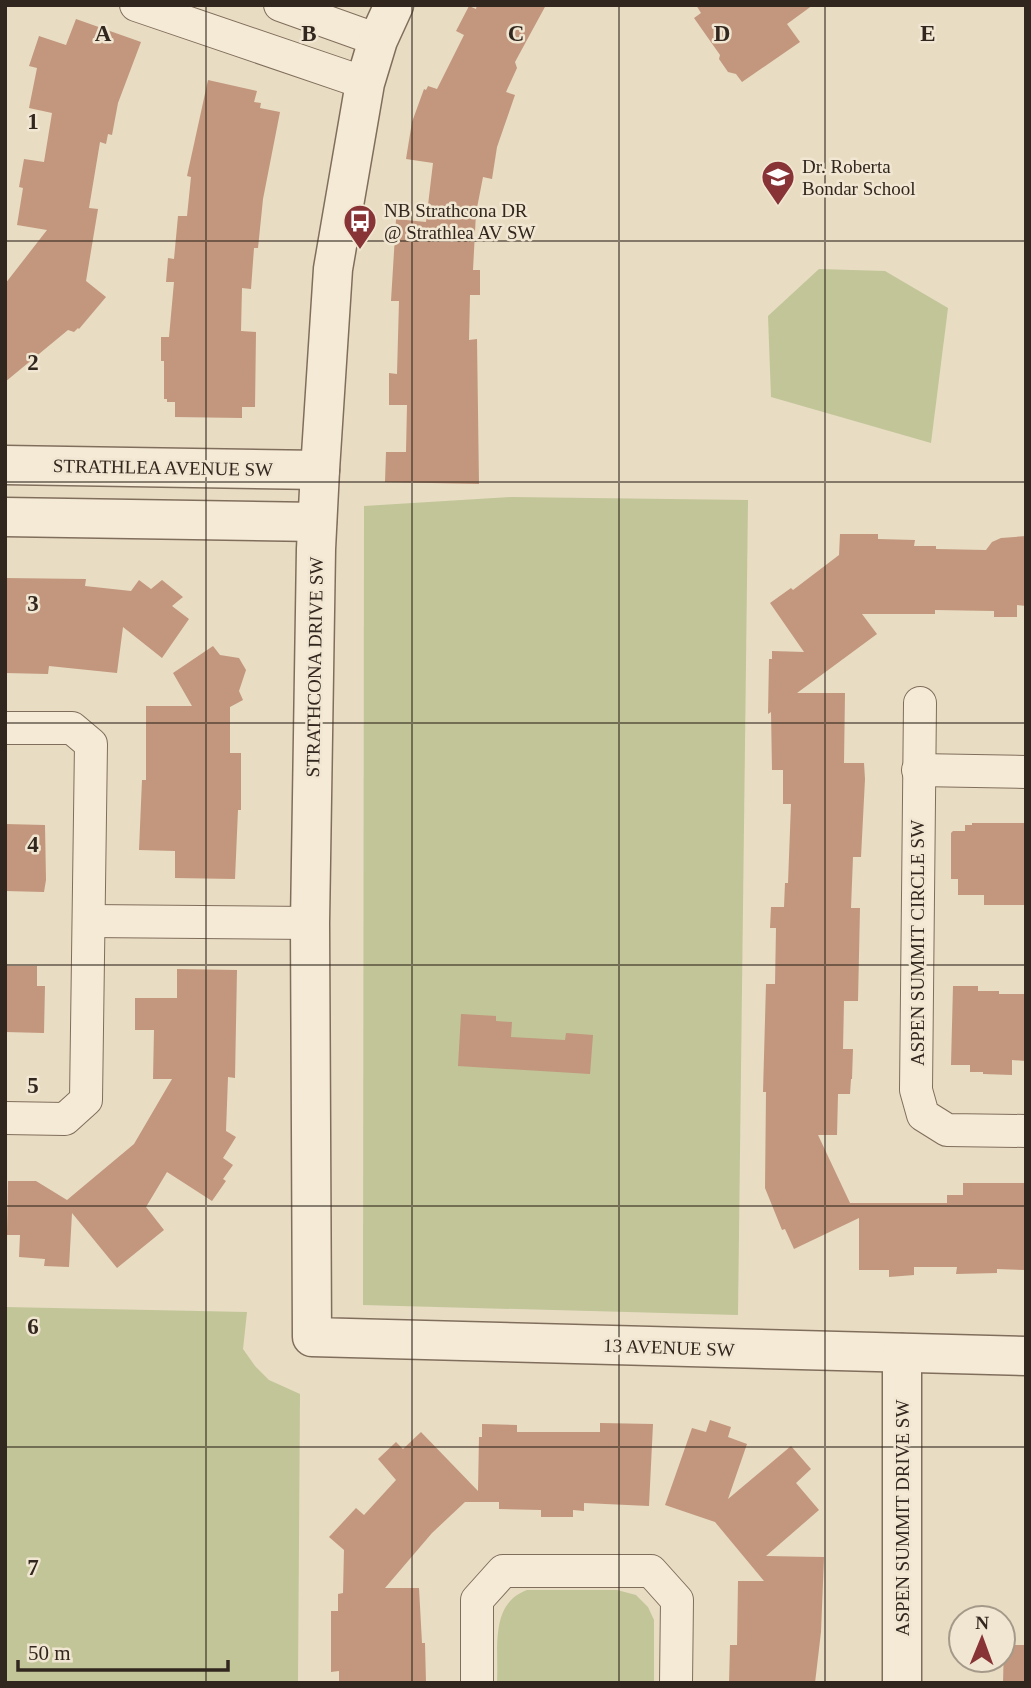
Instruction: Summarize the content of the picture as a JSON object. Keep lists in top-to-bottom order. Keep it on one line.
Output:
{"streets":{"street":["STRATHLEA AVENUE SW","STRATHCONA DRIVE SW","ASPEN SUMMIT CIRCLE SW","13 AVENUE SW","ASPEN SUMMIT DRIVE SW"]},"crossings":[["STRATHLEA AVENUE SW","STRATHCONA DRIVE SW"],["STRATHCONA DRIVE SW","13 AVENUE SW"],["13 AVENUE SW","ASPEN SUMMIT DRIVE SW"]],"places":{"school or university":["Dr. Roberta Bondar School"],"bus stop":["NB Strathcona DR @ Strathlea AV SW"]},"scale_bar":"50 m","north":"top","grid":{"columns":["A","B","C","D","E"],"rows":["1","2","3","4","5","6","7"]}}
